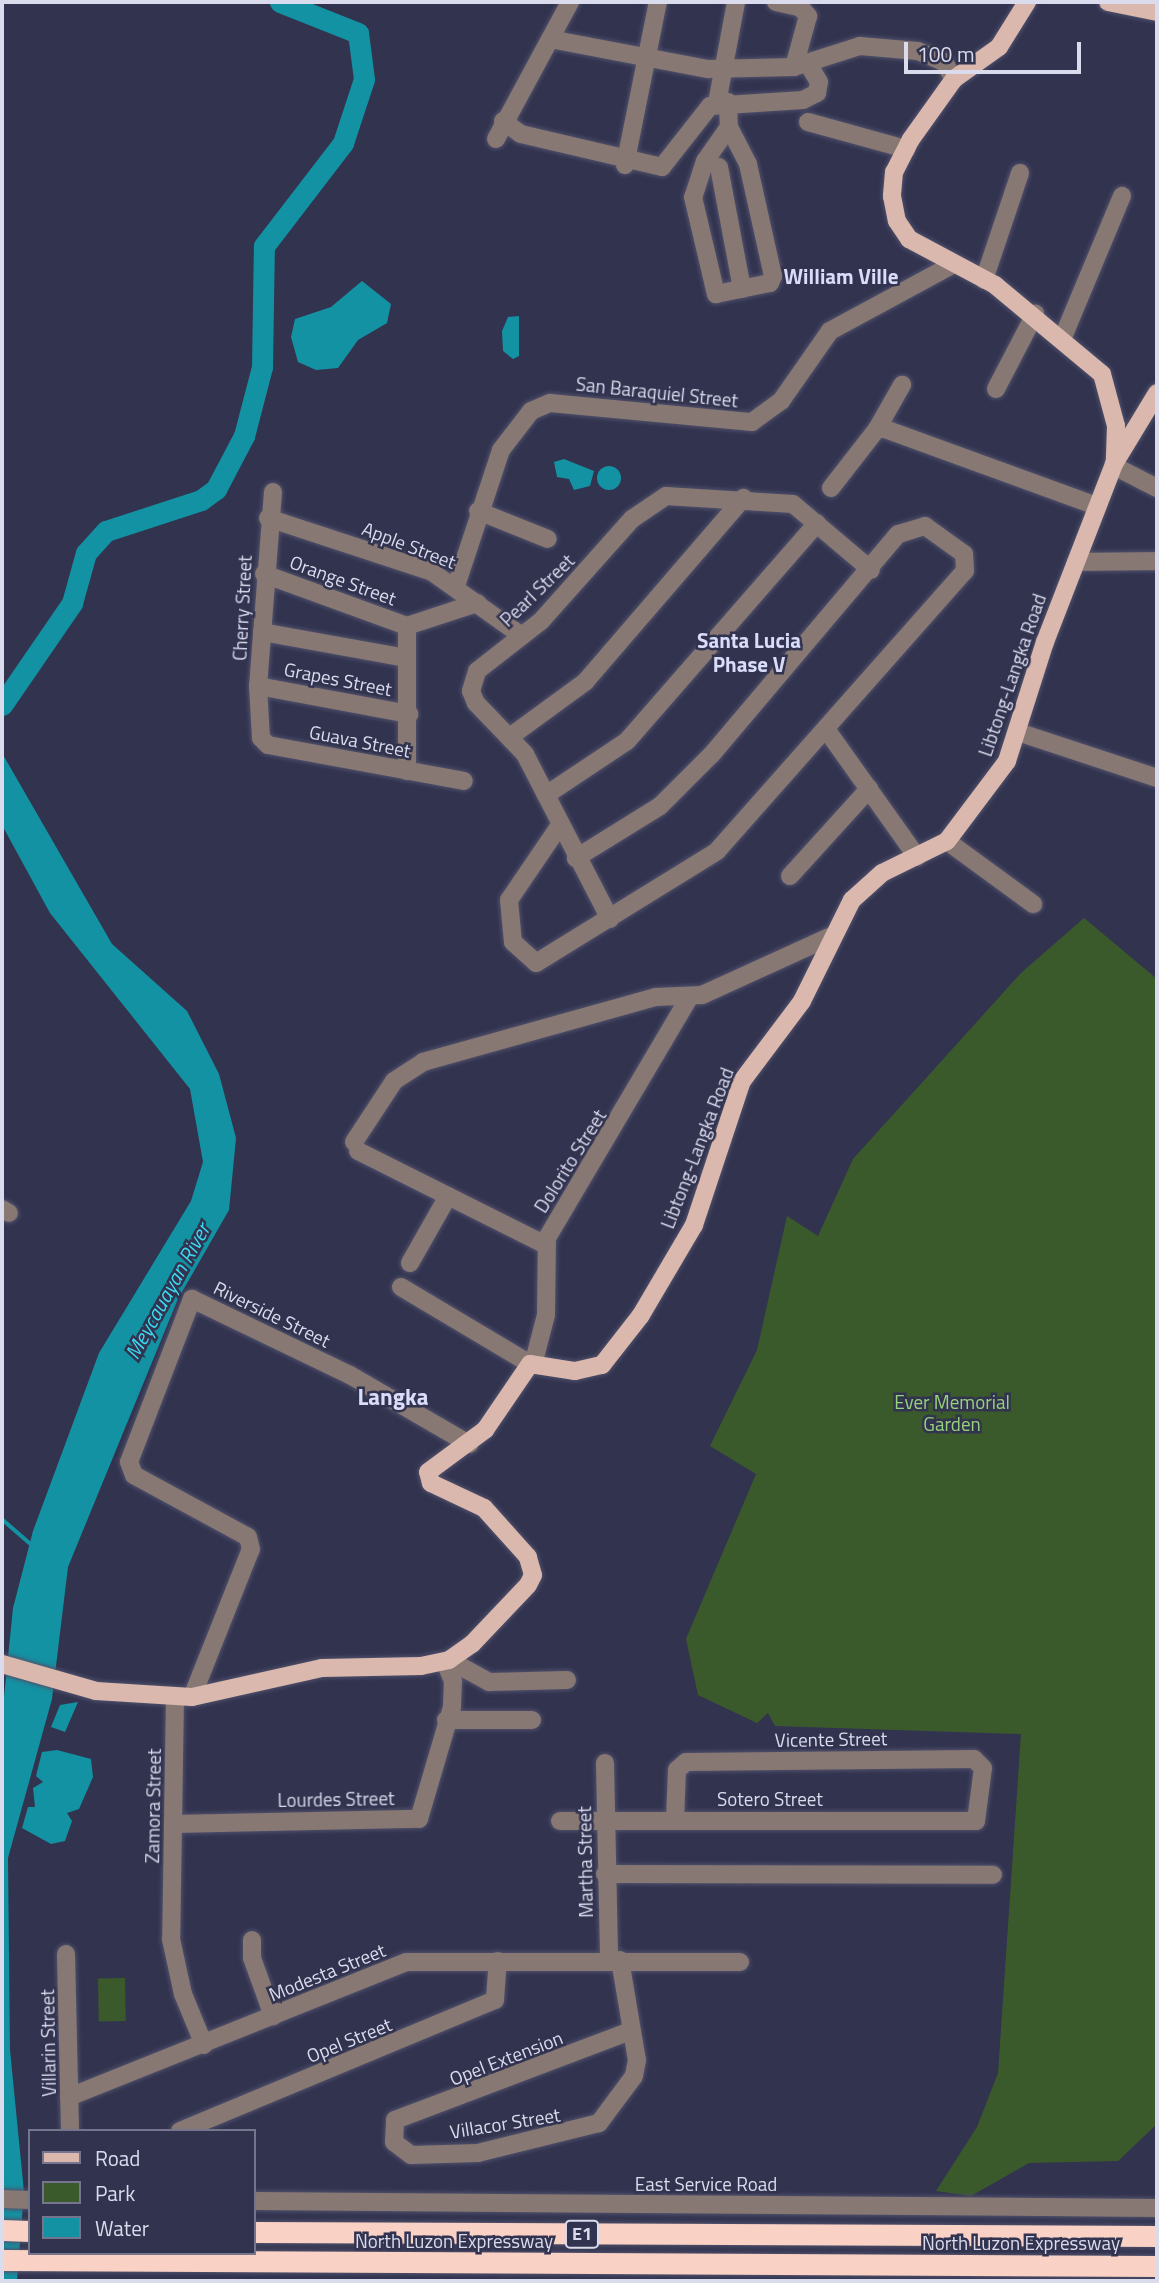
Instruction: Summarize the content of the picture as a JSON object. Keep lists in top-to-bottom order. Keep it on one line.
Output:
{"streets":{"highway":["E1","North Luzon Expressway"],"main road":["Libtong-Langka Road"],"street":["San Baraquiel Street","Apple Street","Orange Street","Pearl Street","Cherry Street","Grapes Street","Guava Street","Dolorito Street","Riverside Street","Vicente Street","Lourdes Street","Sotero Street","Zamora Street","Martha Street","Modesta Street","Opel Street","Villarin Street","Opel Extension","Villacor Street","East Service Road"]},"crossings":[["San Baraquiel Street","Apple Street"],["Apple Street","Pearl Street"],["Apple Street","Cherry Street"],["Orange Street","Cherry Street"],["Cherry Street","Grapes Street"],["Cherry Street","Guava Street"],["Libtong-Langka Road","Dolorito Street"],["Riverside Street","Zamora Street"],["Vicente Street","Sotero Street"],["Lourdes Street","Zamora Street"],["Sotero Street","Martha Street"],["Zamora Street","Modesta Street"],["Martha Street","Modesta Street"],["Martha Street","Villacor Street"],["Modesta Street","Opel Street"],["Modesta Street","Villarin Street"],["Modesta Street","Villacor Street"],["Opel Extension","Villacor Street"]],"districts":["William Ville","Santa Lucia Phase V","Langka"],"water":["Meycauayan River"],"parks":["Ever Memorial Garden"],"legend":["Road","Park","Water"],"scale_bar":"100 m"}
